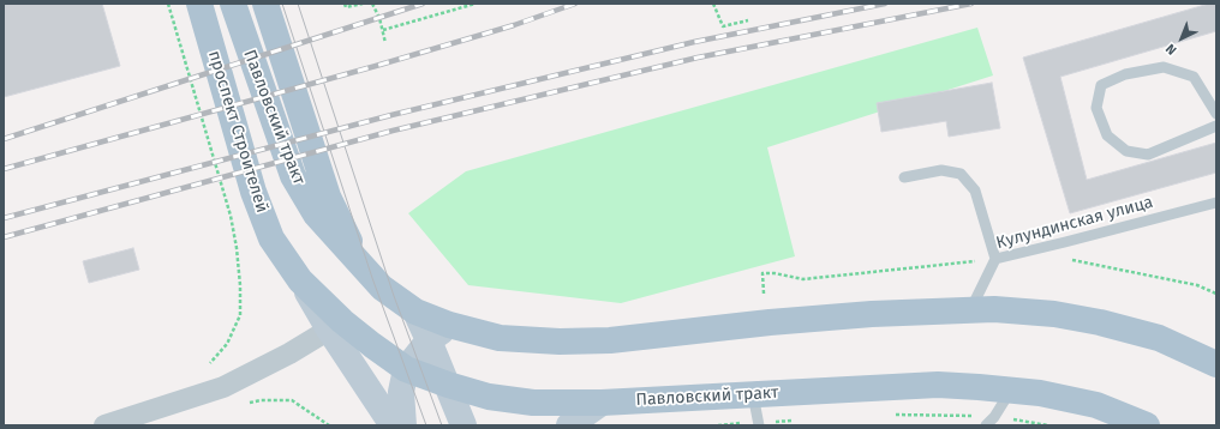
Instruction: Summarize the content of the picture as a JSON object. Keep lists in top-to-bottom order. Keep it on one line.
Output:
{"streets":{"main road":["Павловский тракт","проспект Строителей"],"lane":["Кулундинская улица"]},"crossings":[["Павловский тракт","проспект Строителей"],["Павловский тракт","Кулундинская улица"]],"north":"bottom left"}
